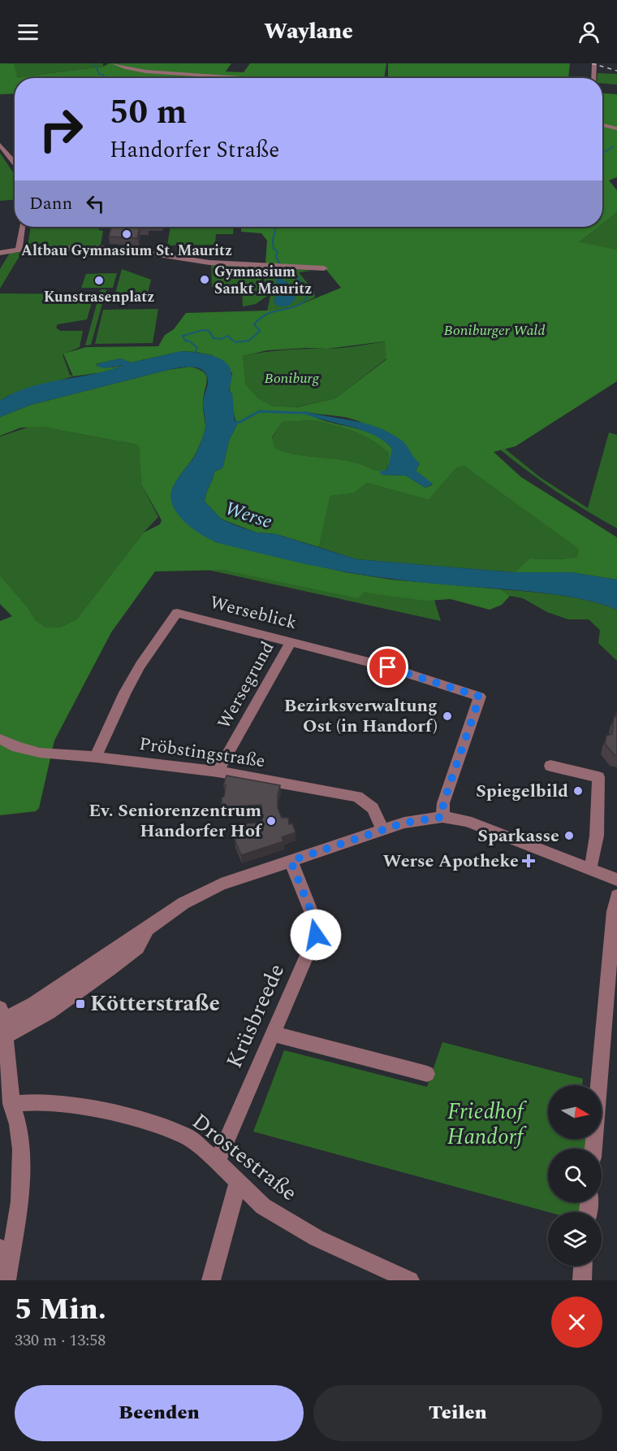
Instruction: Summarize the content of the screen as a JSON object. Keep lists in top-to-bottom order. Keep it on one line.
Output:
{"streets":{"street":["Werseblick","Wersegrund","Pröbstingstraße","Krüsbreede","Drostestraße"]},"crossings":[["Werseblick","Wersegrund"],["Werseblick","Pröbstingstraße"],["Wersegrund","Pröbstingstraße"],["Krüsbreede","Drostestraße"]],"water":["Werse"],"parks":["Boniburger Wald","Boniburg","Friedhof Handorf"],"places":{"other":["Altbau Gymnasium St. Mauritz","Gymnasium Sankt Mauritz","Kunstrasenplatz","Bezirksverwaltung Ost (in Handorf)","Spiegelbild","Ev. Seniorenzentrum Handorfer Hof","Sparkasse"],"health":["Werse Apotheke"],"transit":["Kötterstraße"]},"north":"right","page":{"header":"Waylane","turn":["50 m","Handorfer Straße"],"then":"Dann","heading":["5 Min.","330 m · 13:58"],"buttons":["Beenden","Teilen"]}}
